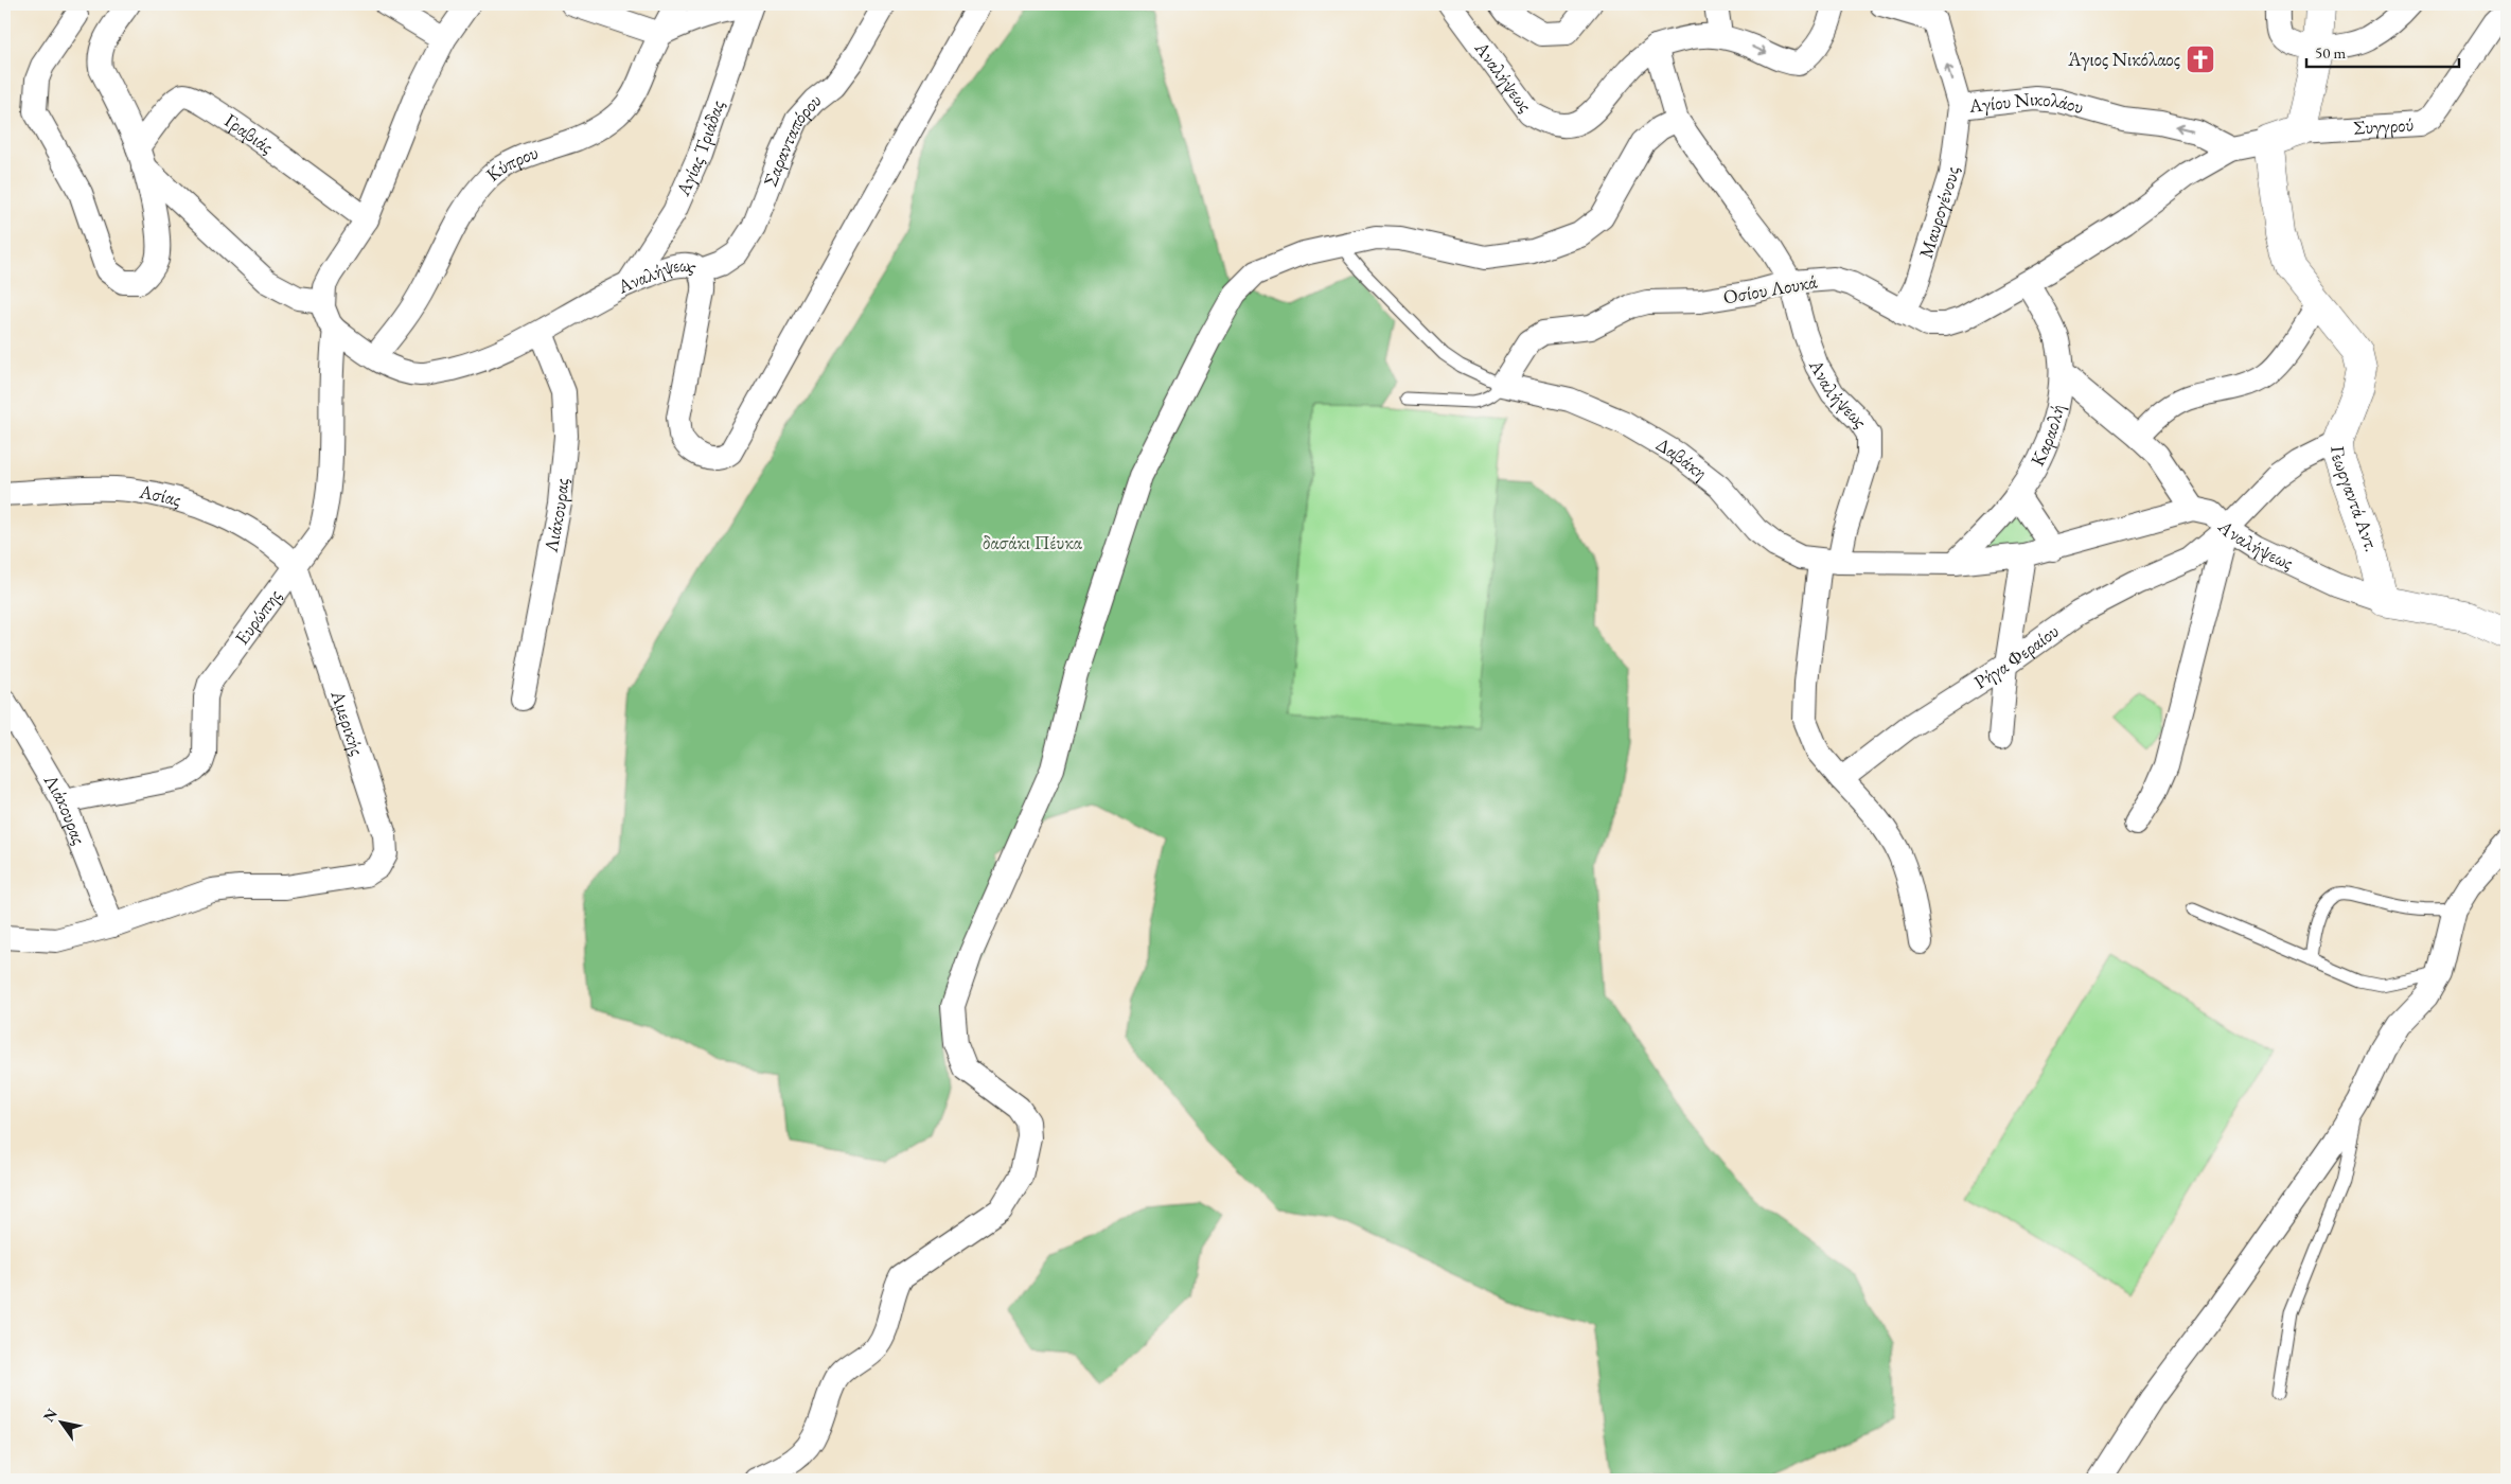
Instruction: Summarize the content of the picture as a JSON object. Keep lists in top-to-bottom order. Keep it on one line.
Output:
{"streets":{"main road":["Γεωργαντά Αντ."],"street":["Αναλήψεως","Αγίου Νικολάου","Συγγρού","Γραβιάς","Σαρανταπόρου","Αγίας Τριάδας","Κύπρου","Μαυρογένους","Οσίου Λουκά","Καραολή","Δαβάκη","Ασίας","Λιάκουρας","Ευρώπης","Ρήγα Φεραίου","Αμερικής"]},"crossings":[["Αναλήψεως","Σαρανταπόρου"],["Αναλήψεως","Αγίας Τριάδας"],["Αναλήψεως","Κύπρου"],["Αναλήψεως","Οσίου Λουκά"],["Αναλήψεως","Δαβάκη"],["Αναλήψεως","Γεωργαντά Αντ."],["Αναλήψεως","Λιάκουρας"],["Αναλήψεως","Ευρώπης"],["Αναλήψεως","Ρήγα Φεραίου"],["Αγίου Νικολάου","Μαυρογένους"],["Αγίου Νικολάου","Οσίου Λουκά"],["Μαυρογένους","Οσίου Λουκά"],["Οσίου Λουκά","Καραολή"],["Οσίου Λουκά","Δαβάκη"],["Οσίου Λουκά","Γεωργαντά Αντ."],["Ασίας","Ευρώπης"],["Ασίας","Αμερικής"],["Γεωργαντά Αντ.","Ρήγα Φεραίου"],["Λιάκουρας","Ευρώπης"],["Λιάκουρας","Αμερικής"],["Ευρώπης","Αμερικής"]],"one_way":["Αγίου Νικολάου"],"parks":["δασάκι Πέυκα"],"places":{"church":["Άγιος Νικόλαος"]},"scale_bar":"50 m","north":"top left"}
